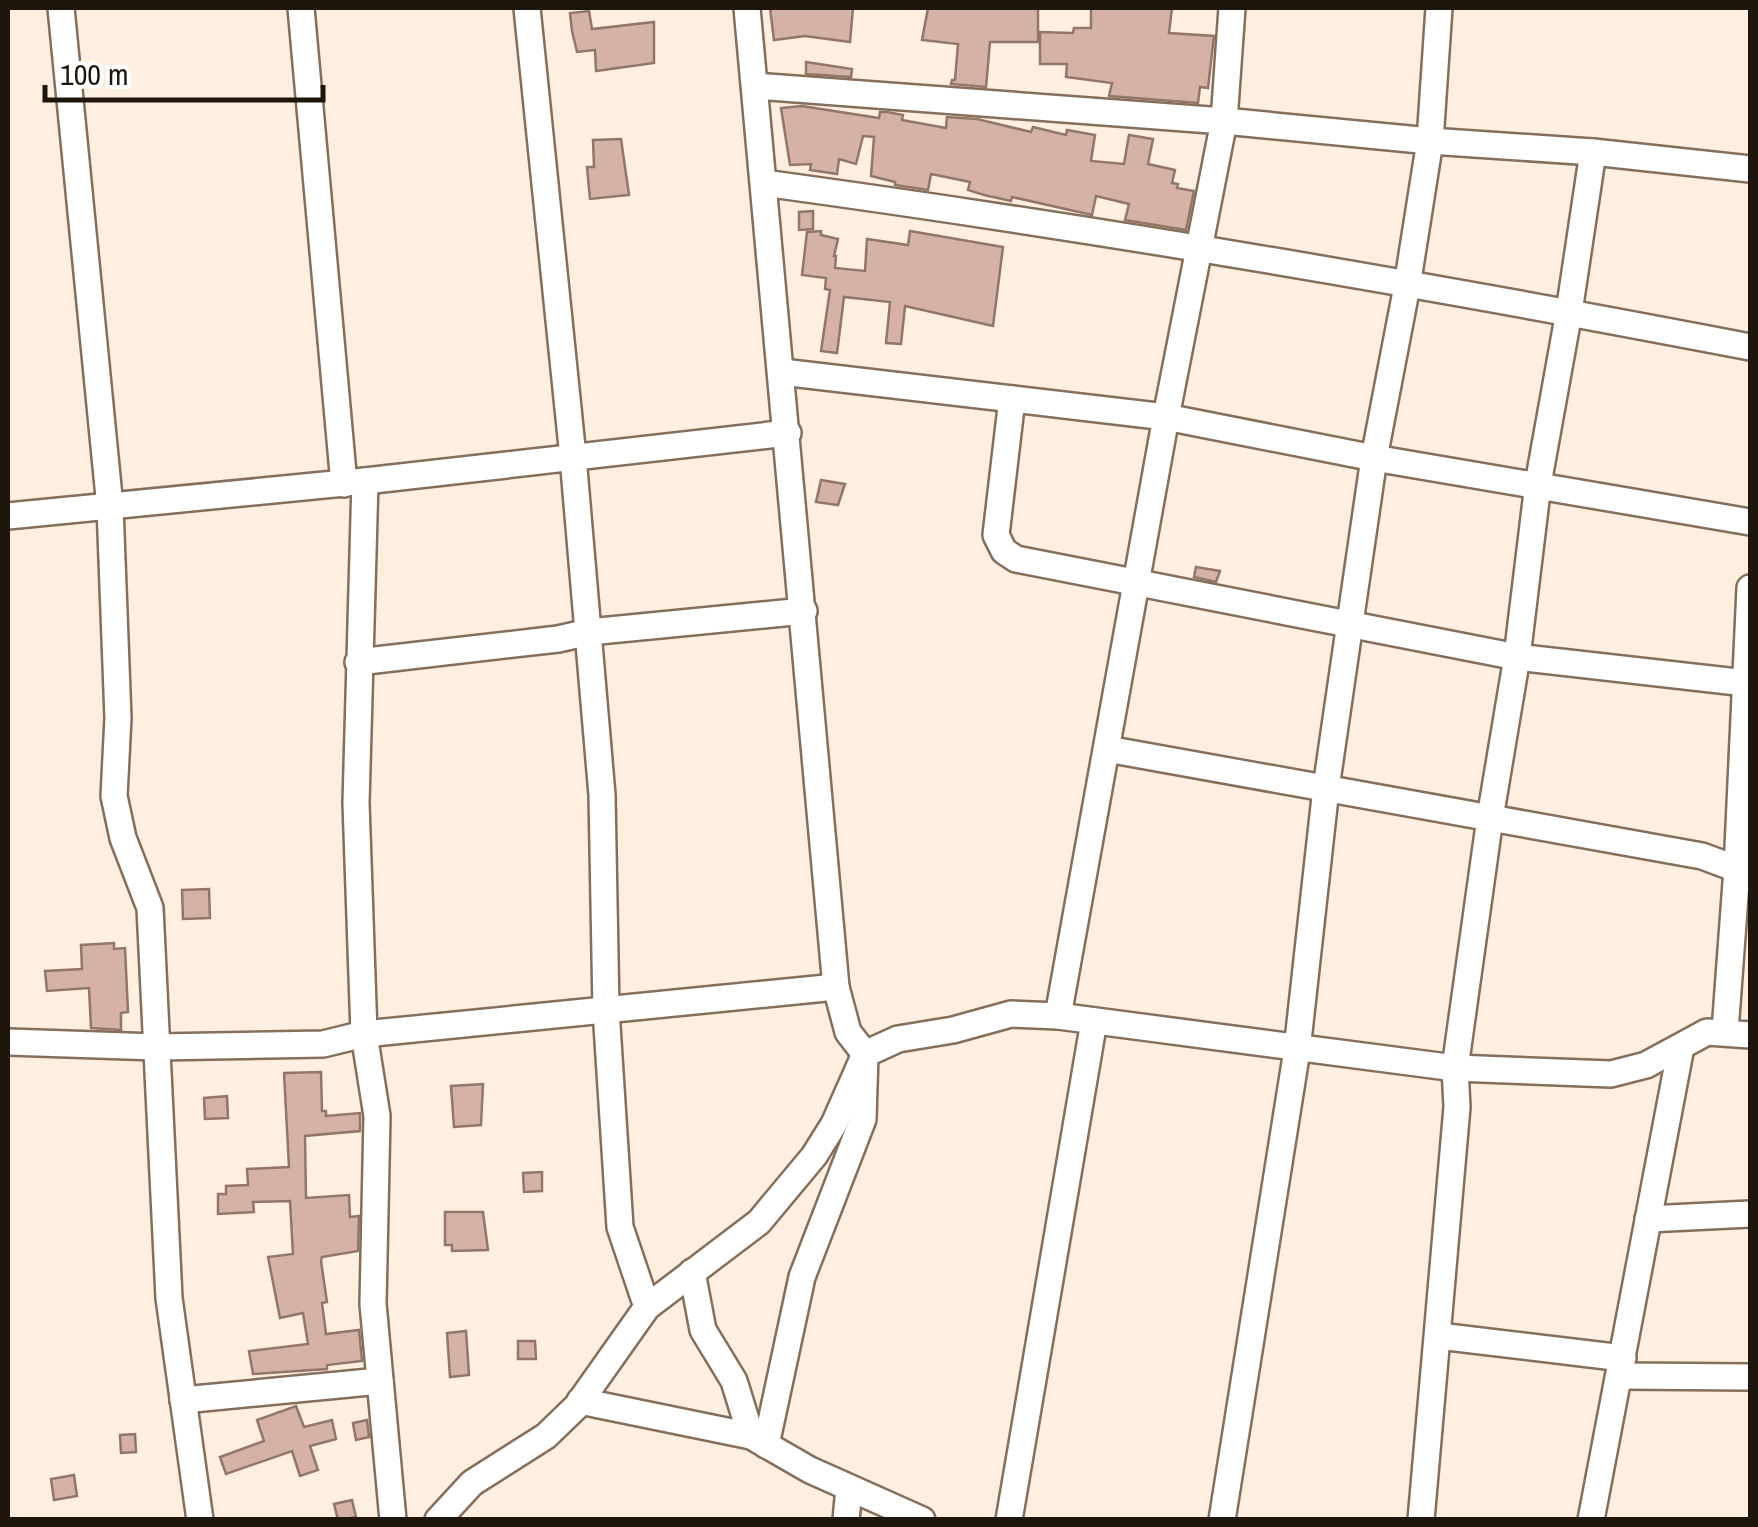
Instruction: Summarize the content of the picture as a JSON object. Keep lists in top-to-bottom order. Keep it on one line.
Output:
{"scale_bar":"100 m"}
